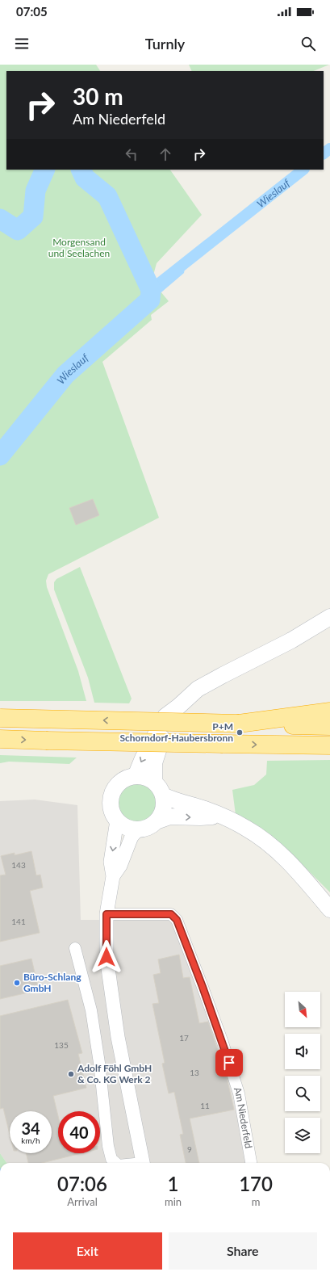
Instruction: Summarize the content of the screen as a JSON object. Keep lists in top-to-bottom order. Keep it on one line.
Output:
{"streets":{"street":["Am Niederfeld"]},"water":["Wieslauf"],"parks":["Morgensand und Seelachen"],"places":["P+M Schorndorf-Haubersbronn","Büro-Schlang GmbH","Adolf Föhl GmbH & Co. KG Werk 2"],"house_numbers":["143","141","17","135","13","11","9"],"north":"bottom right","page":{"status":"07:05","header":"Turnly","turn":["30 m","Am Niederfeld"],"speed":"34 km/h","limit":"40","eta":["07:06","Arrival","1","min","170","m"],"buttons":["Exit","Share"]}}
